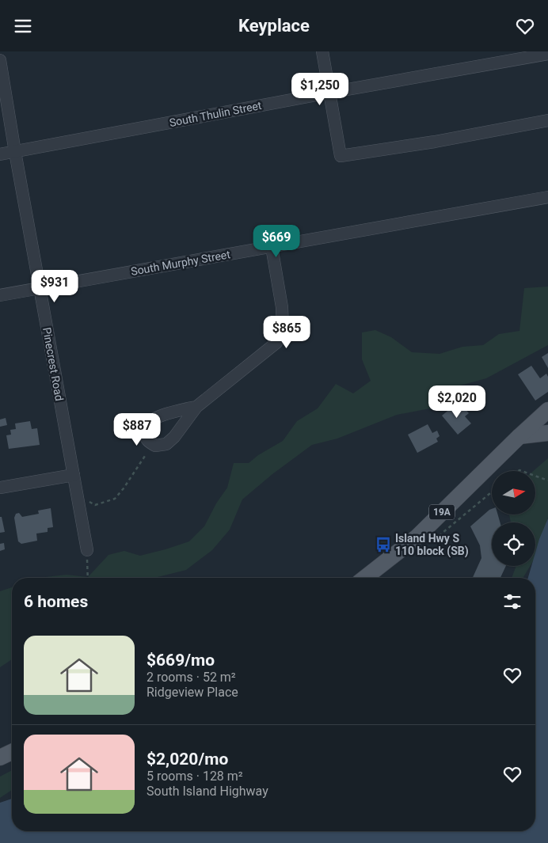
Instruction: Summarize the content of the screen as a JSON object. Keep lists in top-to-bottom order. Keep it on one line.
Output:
{"streets":{"main road":["19A"],"street":["South Thulin Street","South Murphy Street","Pinecrest Road"]},"crossings":[["South Thulin Street","Pinecrest Road"],["South Murphy Street","Pinecrest Road"]],"places":{"bus stop":["Island Hwy S 110 block (SB)"]},"north":"right","page":{"header":"Keyplace","price":["$1,250","$669","$931","$865","$2,020","$887"],"heading":"6 homes","list":[{"name":"$669/mo","note":"2 rooms · 52 m² · Ridgeview Place"},{"name":"$2,020/mo","note":"5 rooms · 128 m² · South Island Highway"}]}}
